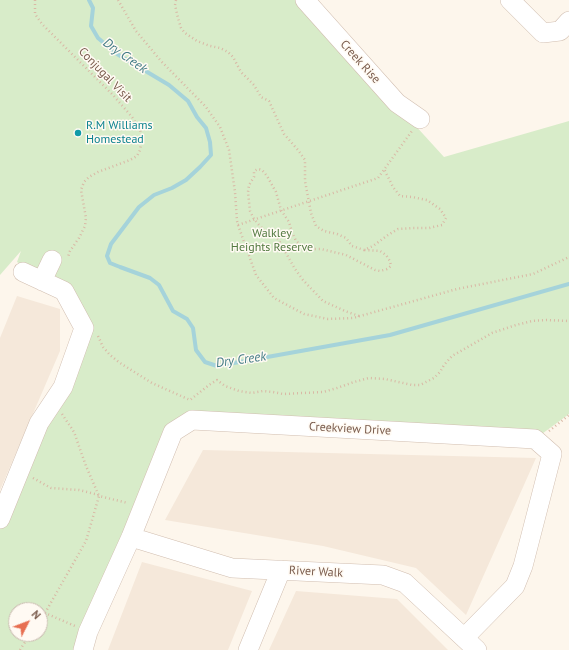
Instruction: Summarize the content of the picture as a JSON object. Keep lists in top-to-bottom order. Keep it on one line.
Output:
{"streets":{"street":["Creek Rise","Creekview Drive","River Walk"],"path":["Conjugal Visit"]},"crossings":[["Creekview Drive","River Walk"]],"water":["Dry Creek"],"parks":["Walkley Heights Reserve"],"places":["R.M Williams Homestead"],"north":"top right"}
